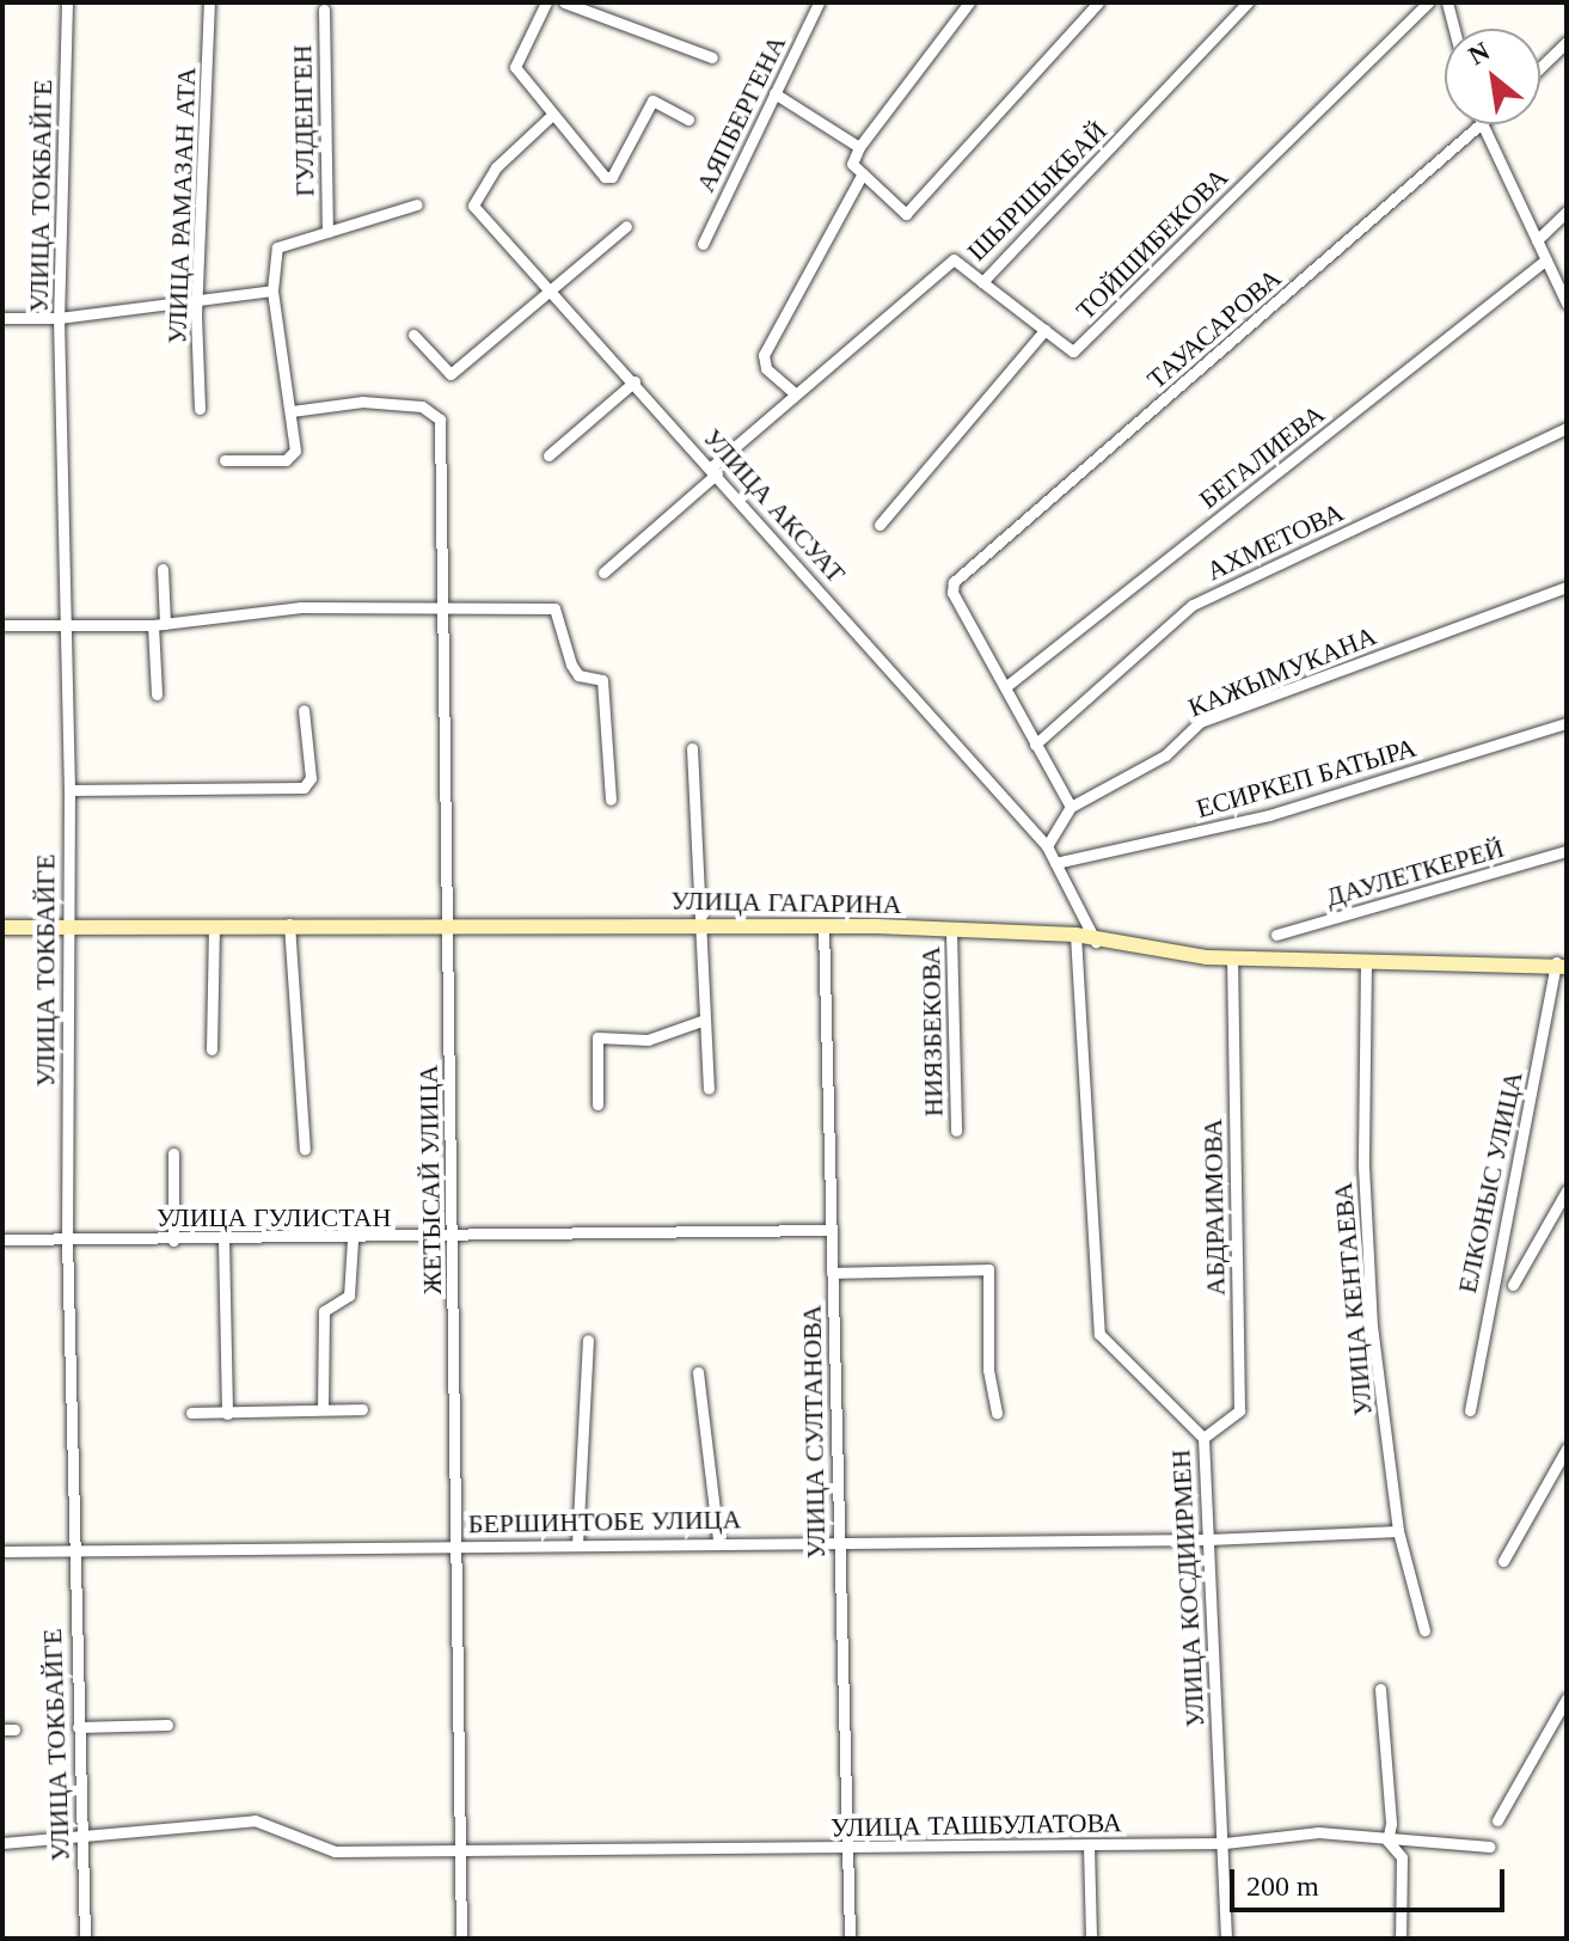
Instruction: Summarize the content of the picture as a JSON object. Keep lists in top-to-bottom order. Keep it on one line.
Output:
{"streets":{"main road":["УЛИЦА ГАГАРИНА"],"street":["АЯПБЕРГЕНА","ГУЛДЕНГЕН","ШЫРШЫКБАЙ","УЛИЦА ТОКБАЙГЕ","УЛИЦА РАМАЗАН АТА","ТОЙШИБЕКОВА","ТАУАСАРОВА","БЕГАЛИЕВА","УЛИЦА АКСУАТ","АХМЕТОВА","КАЖЫМУКАНА","ЕСИРКЕП БАТЫРА","ДАУЛЕТКЕРЕЙ","НИЯЗБЕКОВА","ЖЕТЫСАЙ УЛИЦА","ЕЛКОНЫС УЛИЦА","АБДРАИМОВА","УЛИЦА ГУЛИСТАН","УЛИЦА КЕНТАЕВА","УЛИЦА СУЛТАНОВА","БЕРШИНТОБЕ УЛИЦА","УЛИЦА КОСДИИРМЕН","УЛИЦА ТАШБУЛАТОВА"]},"crossings":[["ШЫРШЫКБАЙ","УЛИЦА АКСУАТ"],["УЛИЦА ТОКБАЙГЕ","УЛИЦА ГАГАРИНА"],["УЛИЦА ТОКБАЙГЕ","УЛИЦА ГУЛИСТАН"],["УЛИЦА ТОКБАЙГЕ","БЕРШИНТОБЕ УЛИЦА"],["УЛИЦА ТОКБАЙГЕ","УЛИЦА ТАШБУЛАТОВА"],["ТАУАСАРОВА","БЕГАЛИЕВА"],["УЛИЦА АКСУАТ","ЕСИРКЕП БАТЫРА"],["УЛИЦА АКСУАТ","УЛИЦА ГАГАРИНА"],["УЛИЦА ГАГАРИНА","НИЯЗБЕКОВА"],["УЛИЦА ГАГАРИНА","ЖЕТЫСАЙ УЛИЦА"],["УЛИЦА ГАГАРИНА","ЕЛКОНЫС УЛИЦА"],["УЛИЦА ГАГАРИНА","АБДРАИМОВА"],["УЛИЦА ГАГАРИНА","УЛИЦА КЕНТАЕВА"],["УЛИЦА ГАГАРИНА","УЛИЦА СУЛТАНОВА"],["УЛИЦА ГАГАРИНА","УЛИЦА КОСДИИРМЕН"],["ЖЕТЫСАЙ УЛИЦА","УЛИЦА ГУЛИСТАН"],["ЖЕТЫСАЙ УЛИЦА","БЕРШИНТОБЕ УЛИЦА"],["ЖЕТЫСАЙ УЛИЦА","УЛИЦА ТАШБУЛАТОВА"],["АБДРАИМОВА","УЛИЦА КОСДИИРМЕН"],["УЛИЦА ГУЛИСТАН","УЛИЦА СУЛТАНОВА"],["УЛИЦА КЕНТАЕВА","БЕРШИНТОБЕ УЛИЦА"],["УЛИЦА СУЛТАНОВА","БЕРШИНТОБЕ УЛИЦА"],["УЛИЦА СУЛТАНОВА","УЛИЦА ТАШБУЛАТОВА"],["БЕРШИНТОБЕ УЛИЦА","УЛИЦА КОСДИИРМЕН"],["УЛИЦА КОСДИИРМЕН","УЛИЦА ТАШБУЛАТОВА"]],"scale_bar":"200 m","north":"top left"}
